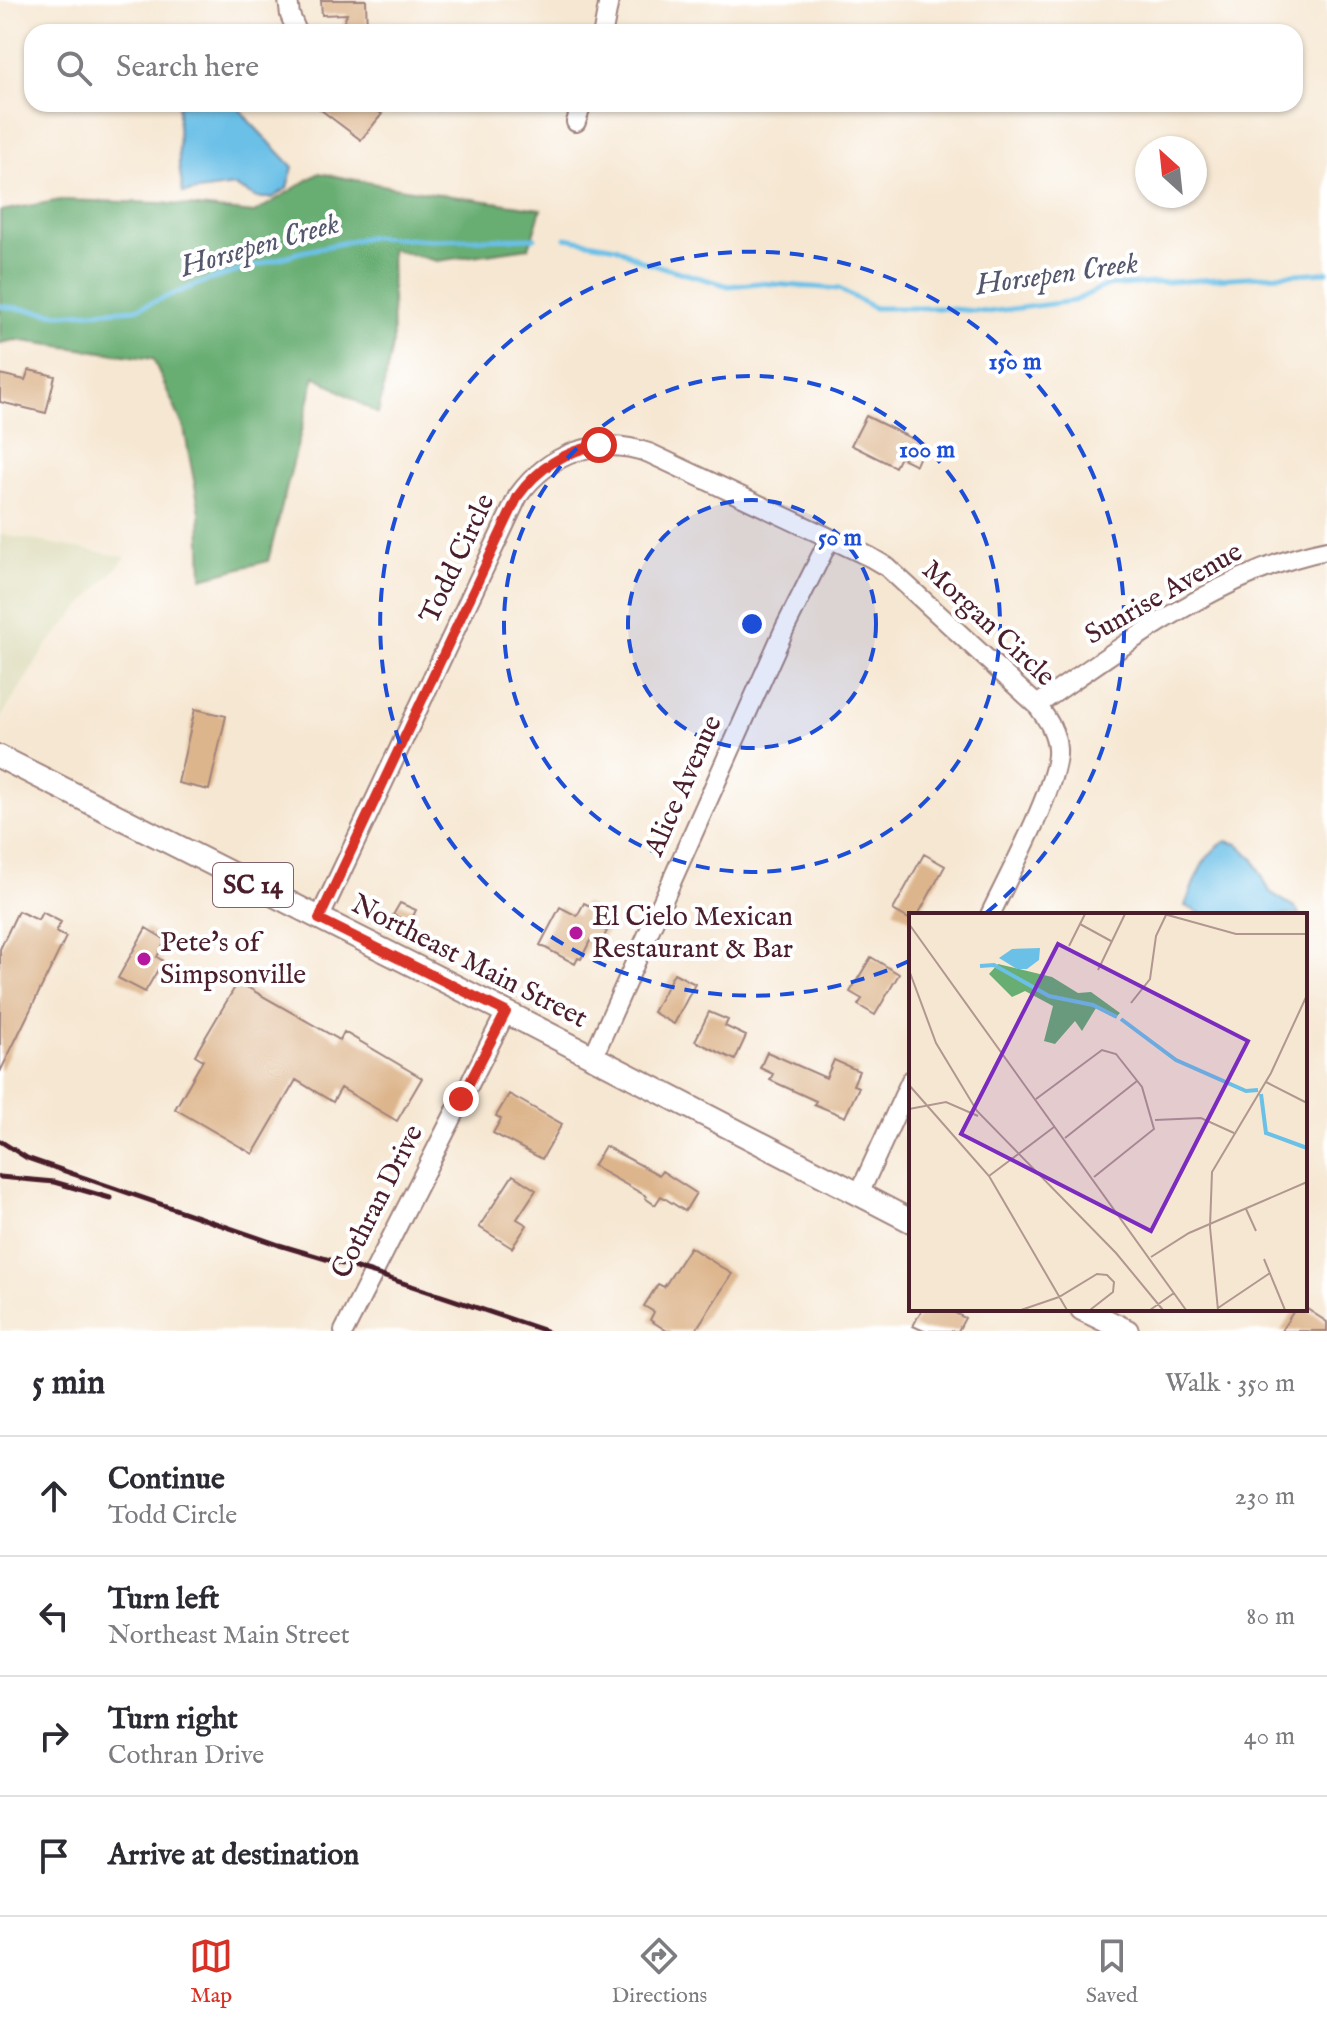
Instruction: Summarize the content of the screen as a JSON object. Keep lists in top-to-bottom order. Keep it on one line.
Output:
{"streets":{"main road":["SC 14","Northeast Main Street"],"street":["Todd Circle","Sunrise Avenue","Morgan Circle","Alice Avenue","Cothran Drive"]},"crossings":[["Todd Circle","Morgan Circle"],["Todd Circle","Alice Avenue"],["Todd Circle","Northeast Main Street"],["Sunrise Avenue","Morgan Circle"],["Morgan Circle","Alice Avenue"],["Alice Avenue","Northeast Main Street"],["Northeast Main Street","Cothran Drive"]],"water":["Horsepen Creek"],"places":["El Cielo Mexican Restaurant & Bar","Pete's of Simpsonville"],"north":"top left","page":{"search":"Search here","heading":["5 min","Walk · 350 m"],"list":[["Continue","Todd Circle","230 m"],["Turn left","Northeast Main Street","80 m"],["Turn right","Cothran Drive","40 m"],"Arrive at destination"],"nav":["Map","Directions","Saved"]},"rings":["150 m","100 m","50 m"]}
